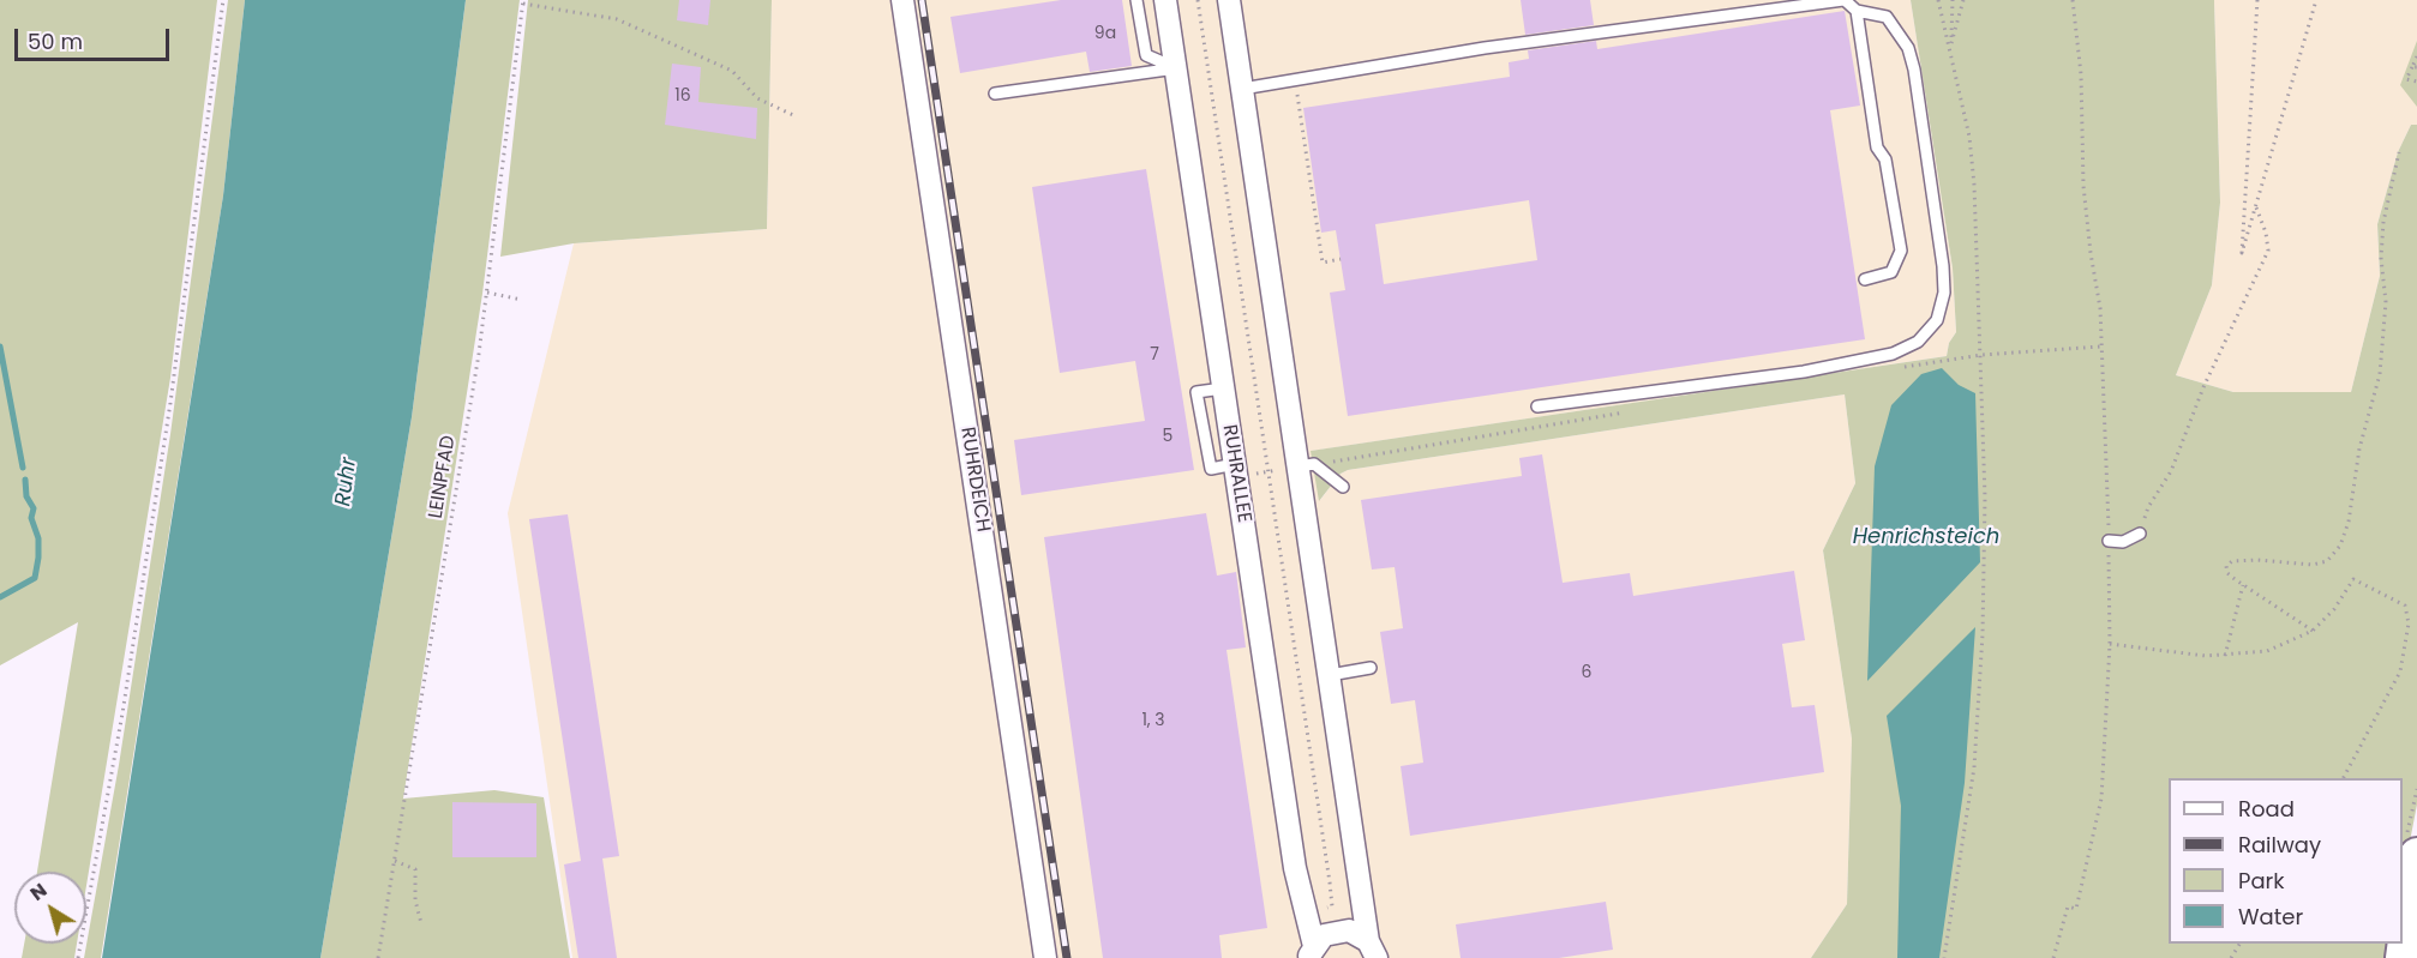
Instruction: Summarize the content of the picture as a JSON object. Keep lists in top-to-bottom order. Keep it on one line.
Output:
{"streets":{"street":["RUHRALLEE","RUHRDEICH"],"path":["LEINPFAD"]},"water":["Ruhr","Henrichsteich"],"house_numbers":["9a","16","7","5","6","1, 3"],"legend":["Road","Railway","Park","Water"],"scale_bar":"50 m","north":"top left"}
